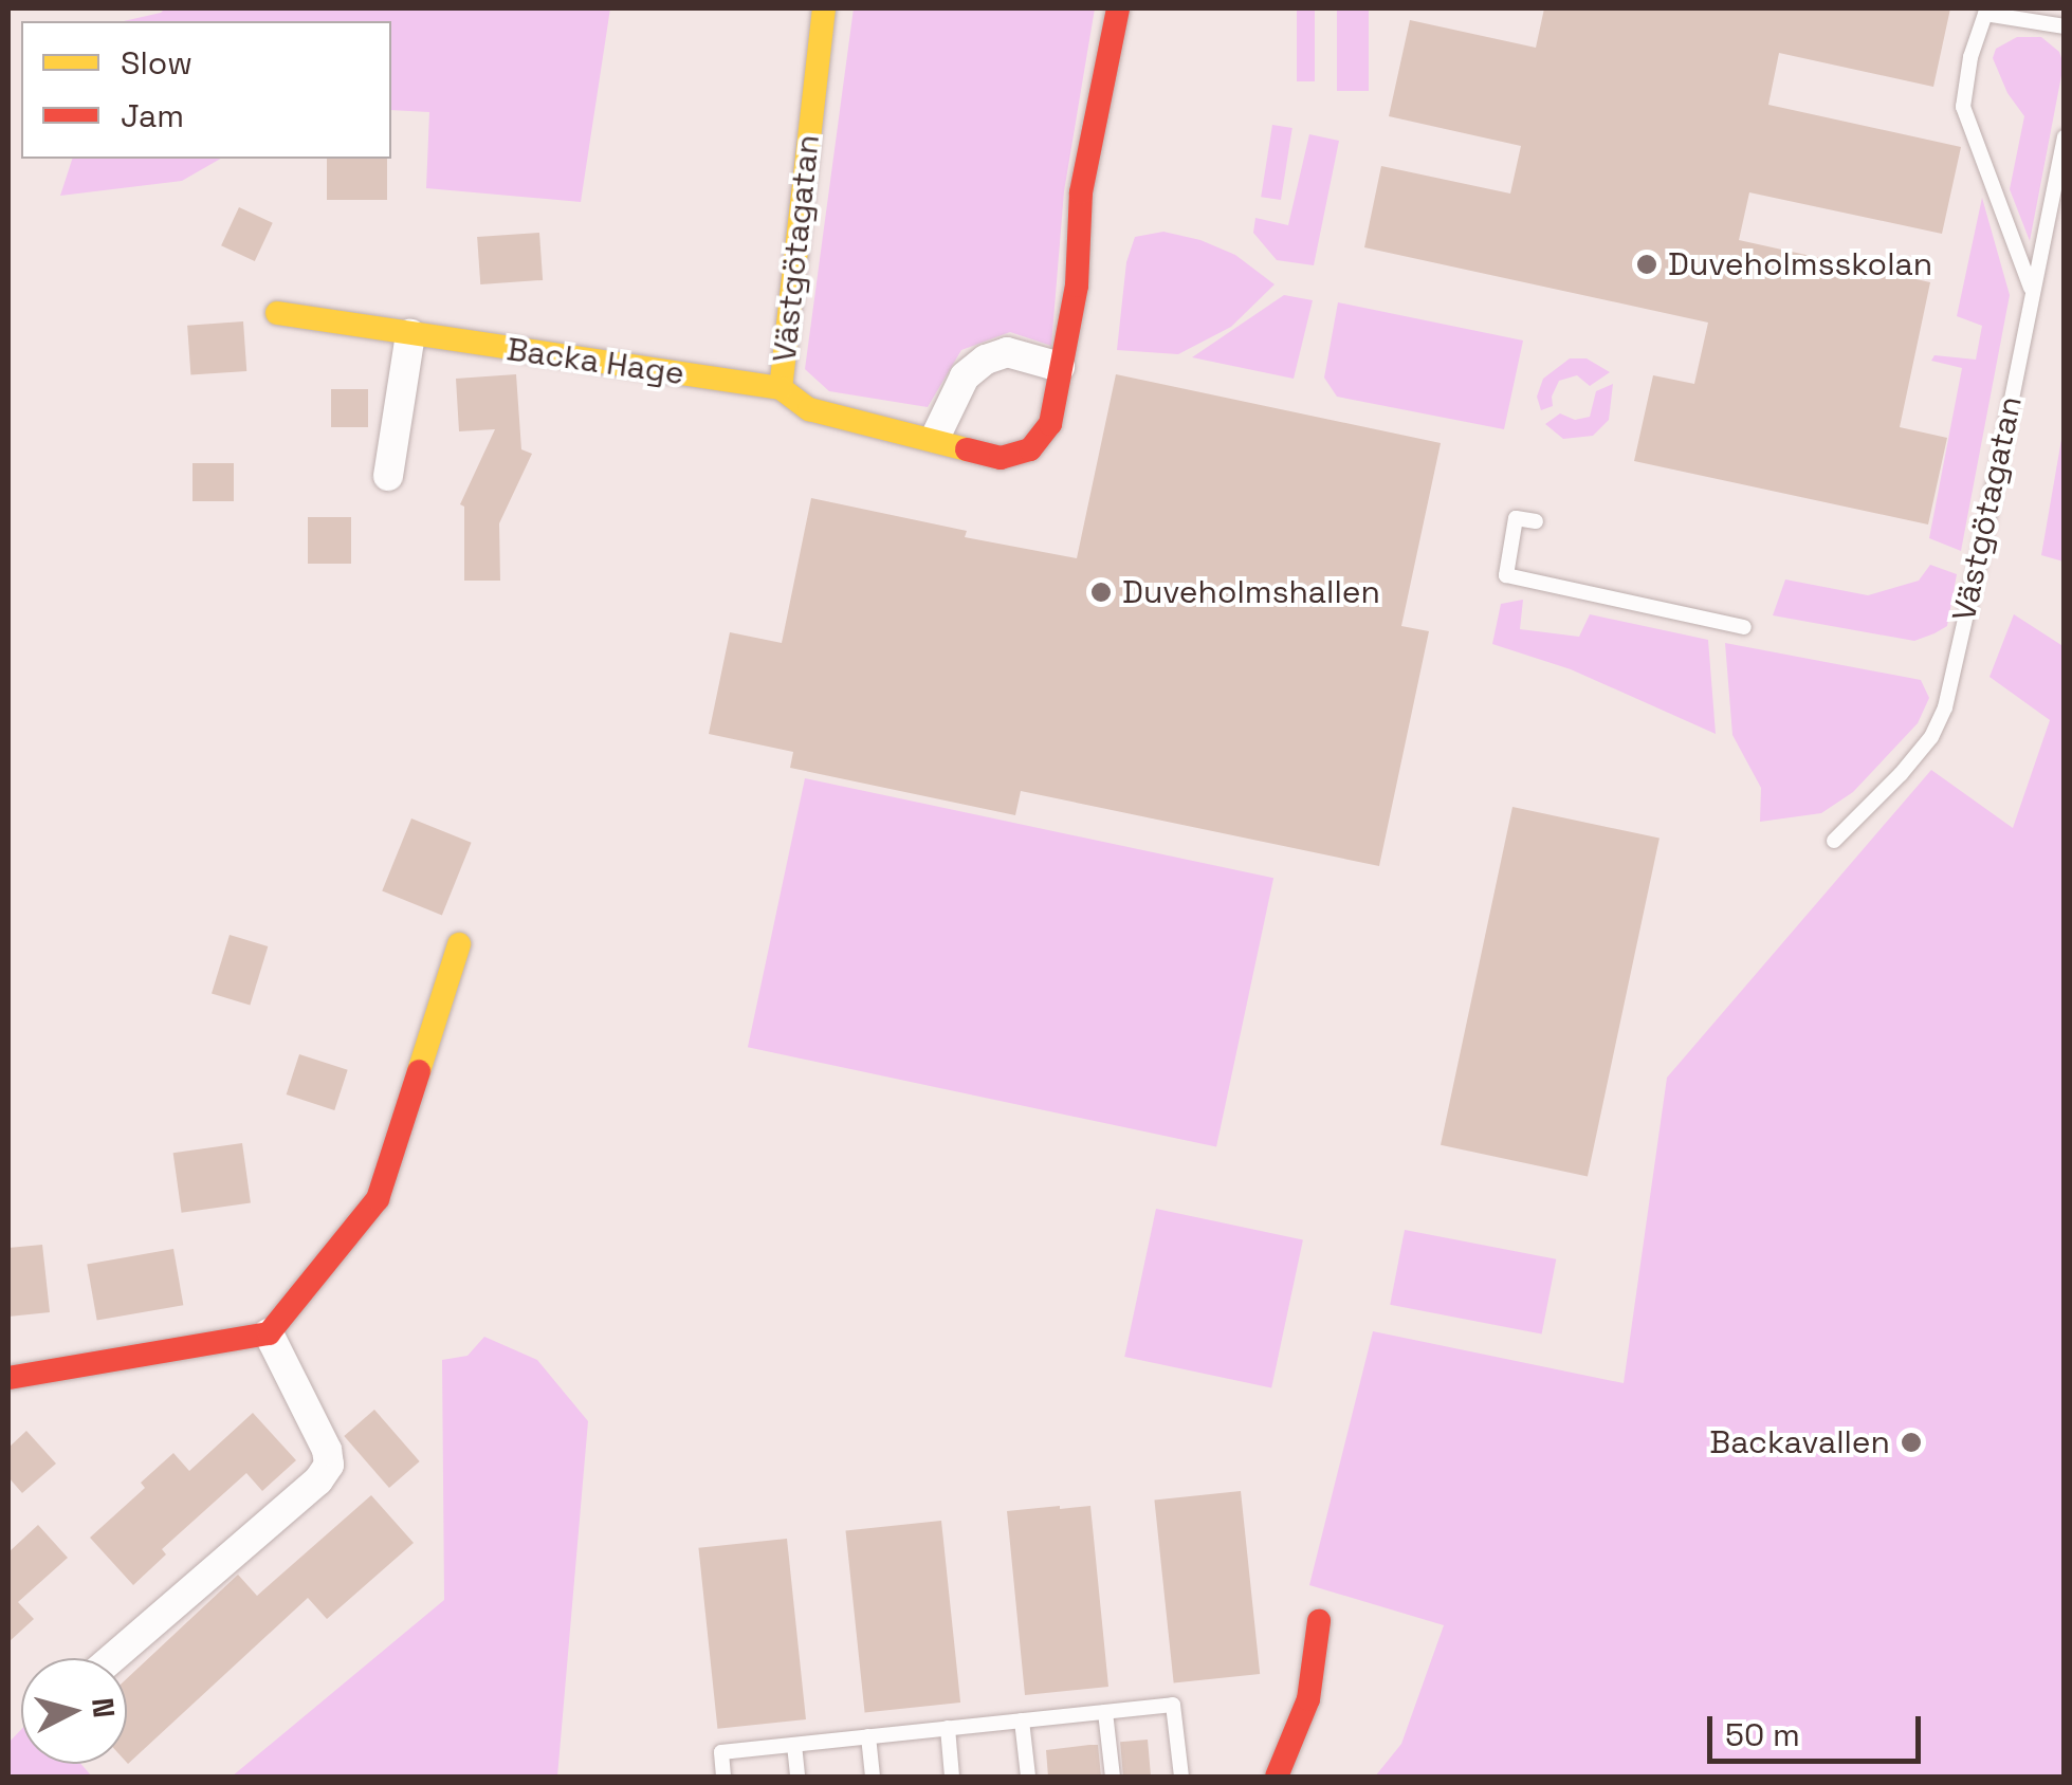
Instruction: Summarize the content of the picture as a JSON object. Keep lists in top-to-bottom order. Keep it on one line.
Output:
{"streets":{"street":["Västgötagatan","Backa Hage"]},"crossings":[["Västgötagatan","Backa Hage"]],"places":["Duveholmsskolan","Duveholmshallen","Backavallen"],"legend":["Slow","Jam"],"scale_bar":"50 m","north":"right"}
